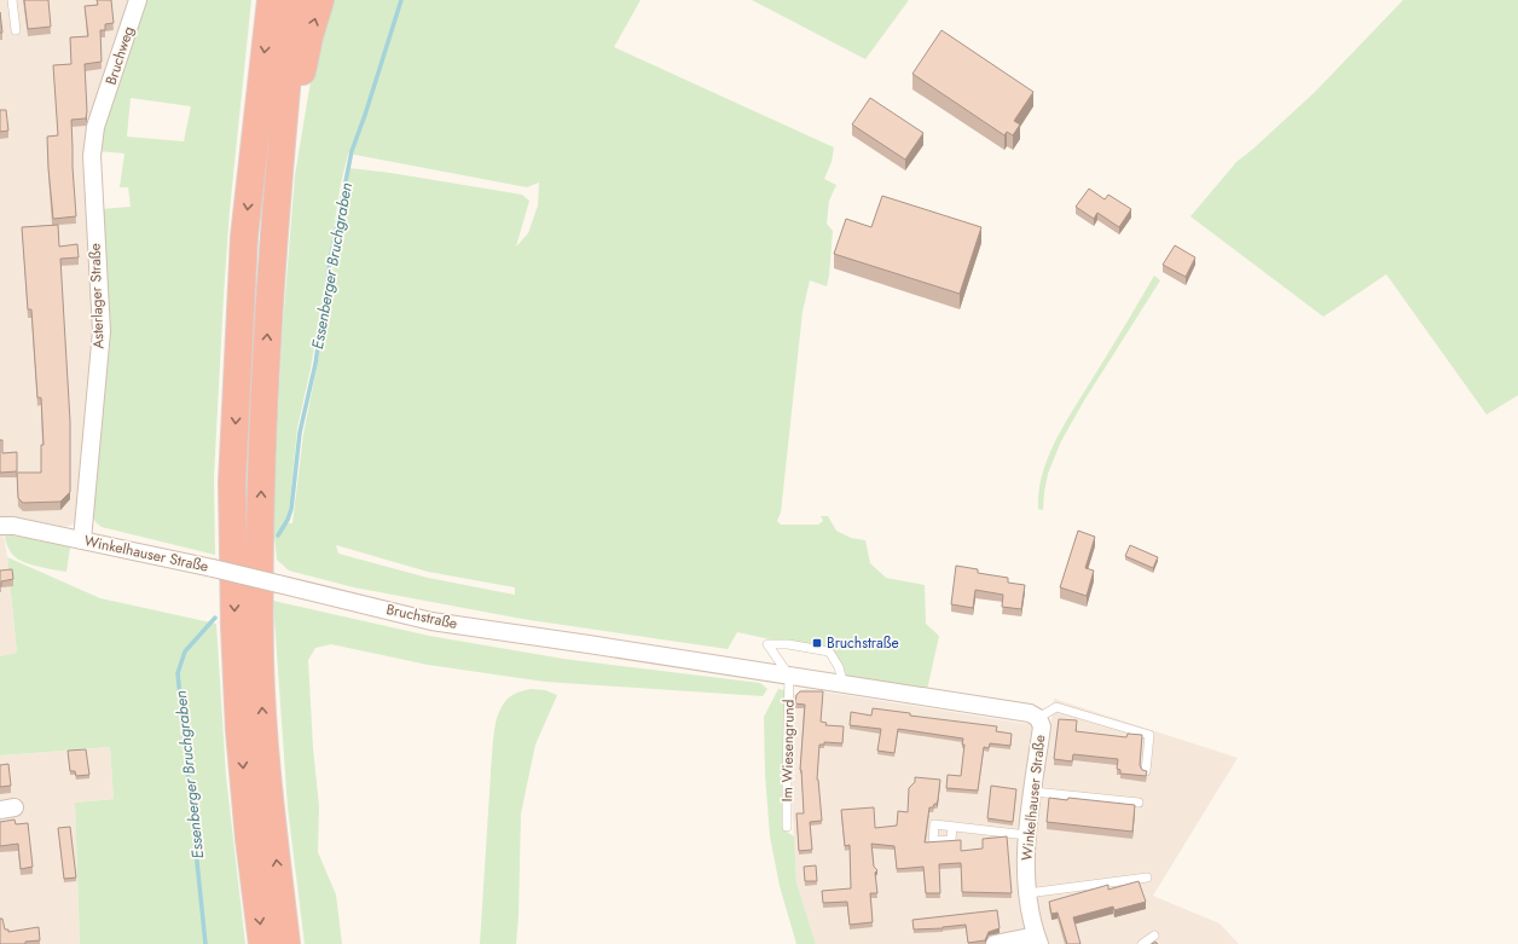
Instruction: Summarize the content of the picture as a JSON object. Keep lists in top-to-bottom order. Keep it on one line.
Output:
{"streets":{"street":["Bruchweg","Asterlager Straße","Winkelhauser Straße","Bruchstraße"],"lane":["Im Wiesengrund"]},"crossings":[["Bruchweg","Asterlager Straße"],["Asterlager Straße","Winkelhauser Straße"],["Winkelhauser Straße","Bruchstraße"],["Bruchstraße","Im Wiesengrund"]],"water":["Essenberger Bruchgraben"],"places":{"transit":["Bruchstraße"]}}
